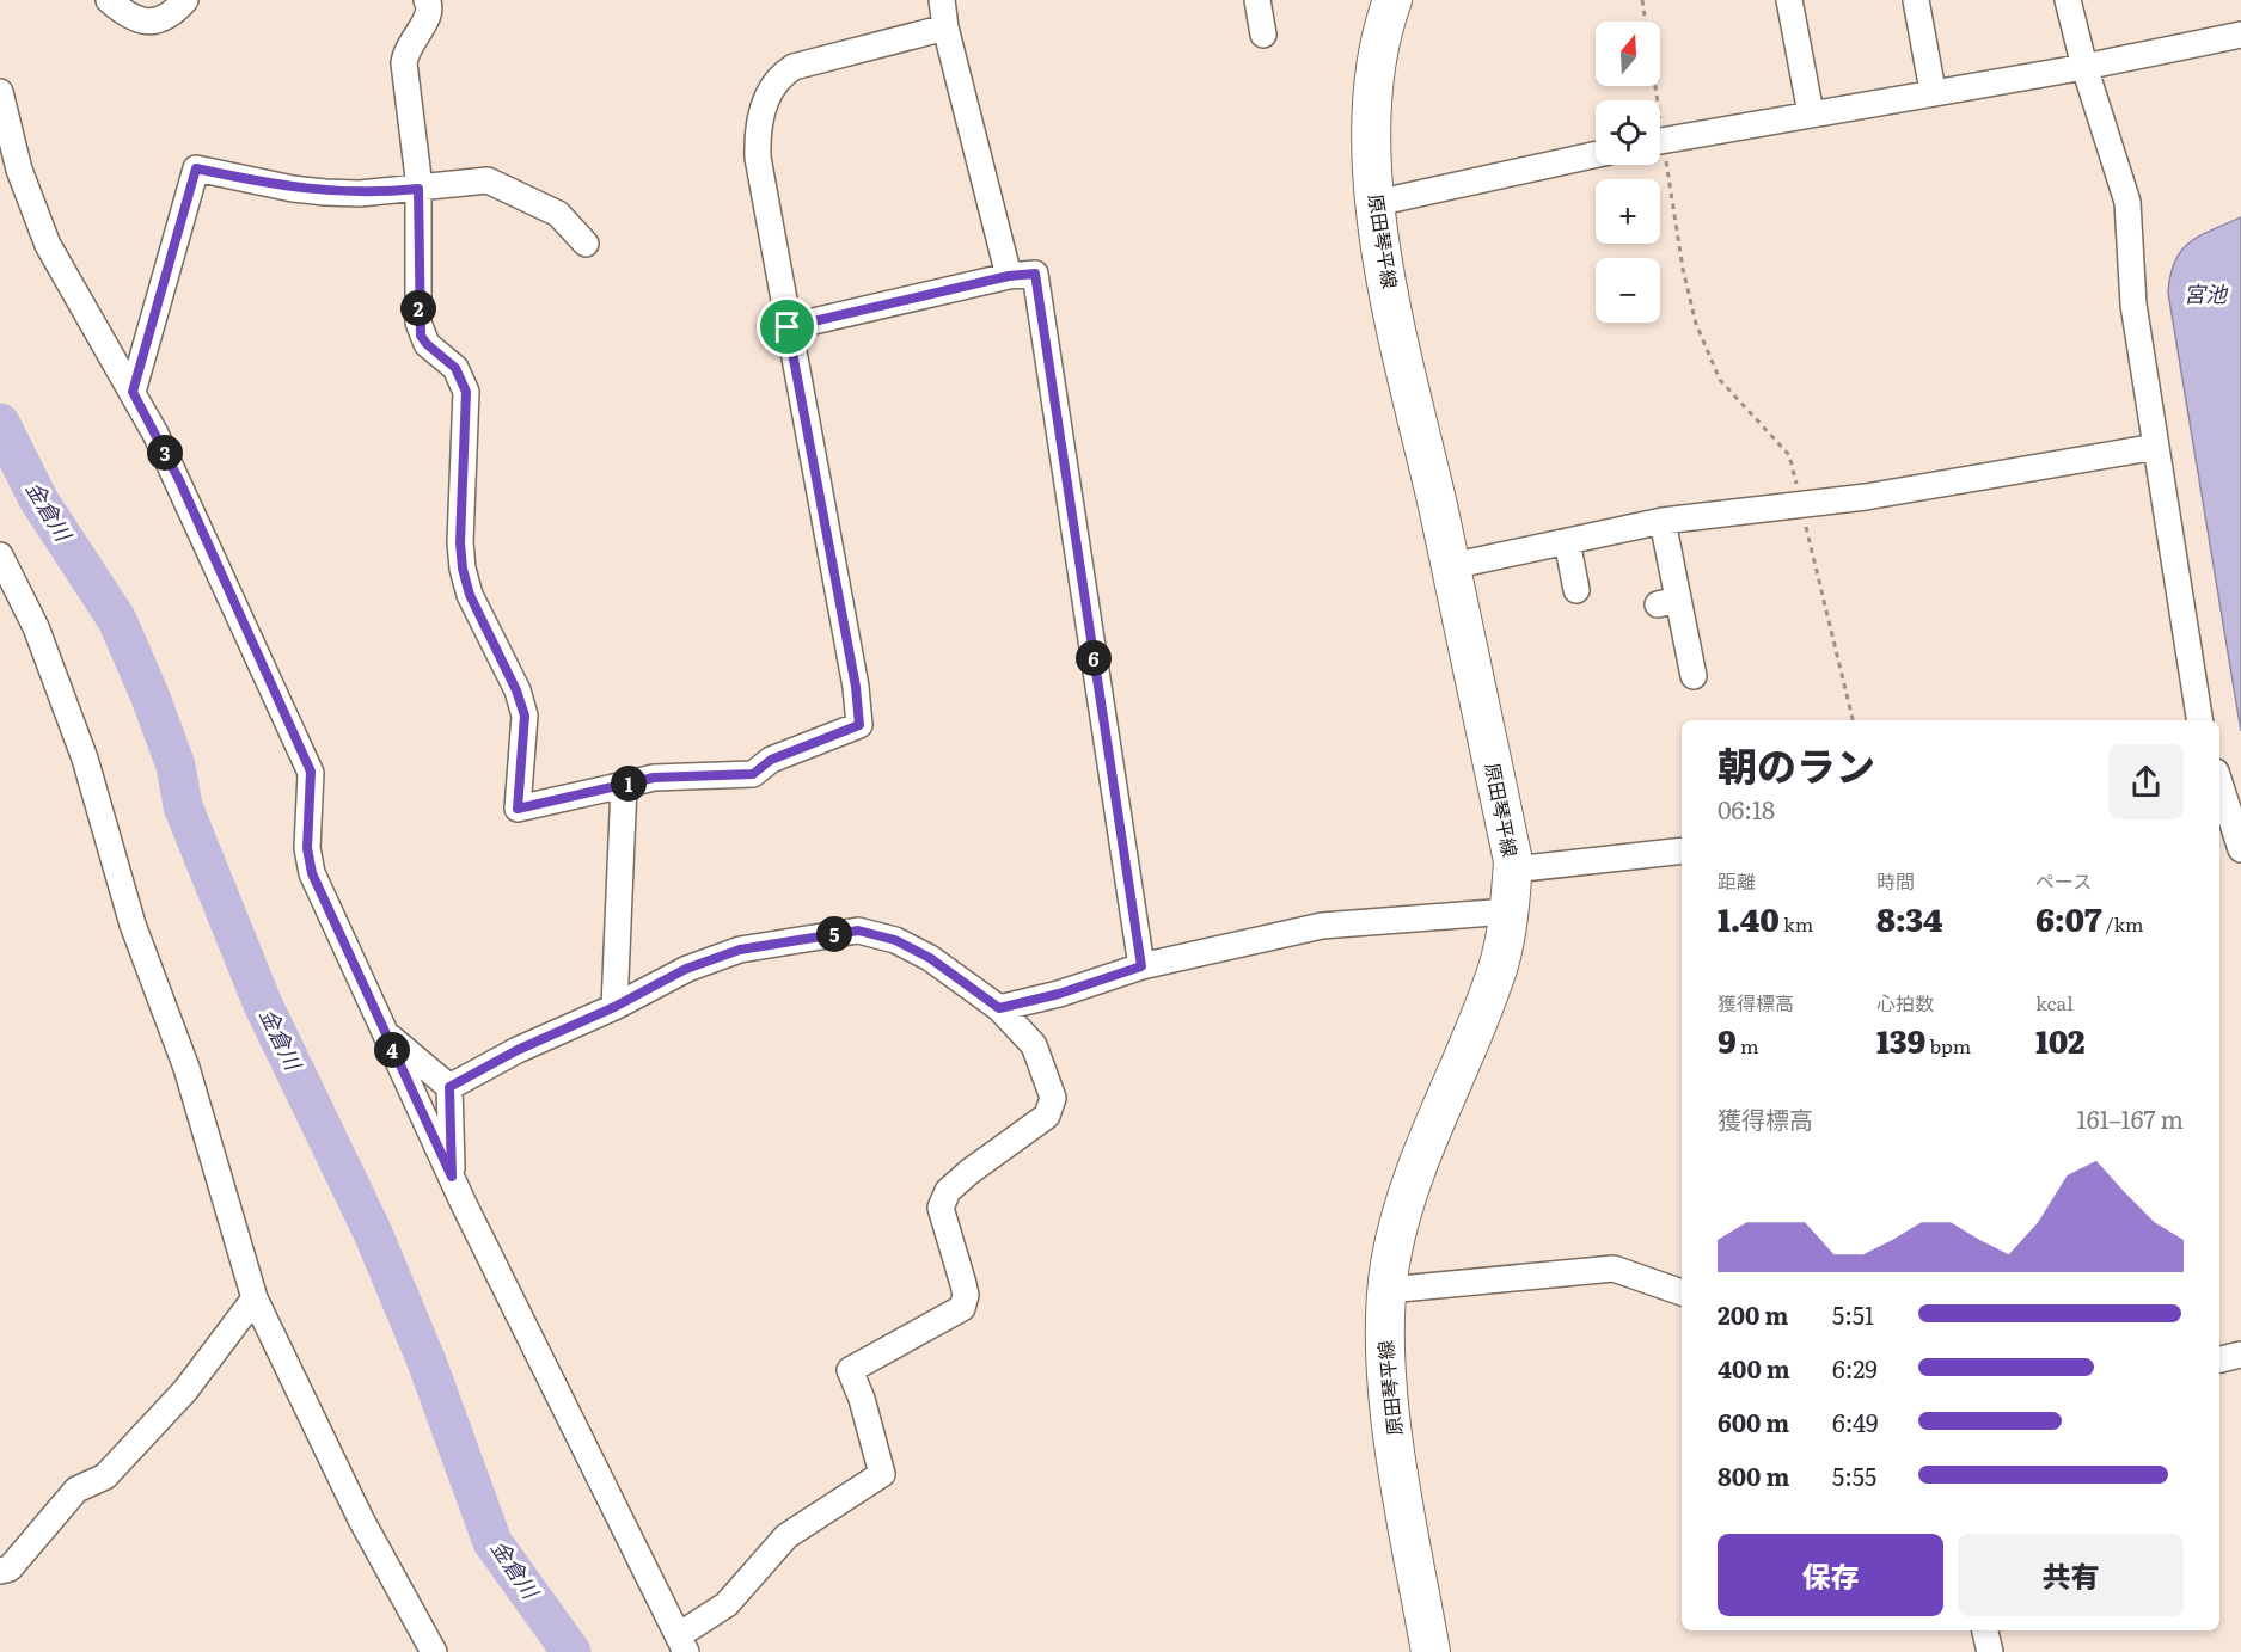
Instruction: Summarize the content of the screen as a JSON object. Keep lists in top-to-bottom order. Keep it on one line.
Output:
{"streets":{"main road":["原田琴平線"]},"water":["宮池","金倉川"],"north":"top","page":{"map_buttons":["+","−"],"pins":["2","3","6","1","5","4"],"heading":["朝のラン","06:18"],"stats":[["距離","1.40 km"],["時間","8:34"],["ペース","6:07 /km"],["獲得標高","9 m"],["心拍数","139 bpm"],["kcal","102"]],"chart":["獲得標高","161–167 m"],"list":[{"name":"200 m","note":"5:51"},{"name":"400 m","note":"6:29"},{"name":"600 m","note":"6:49"},{"name":"800 m","note":"5:55"}],"buttons":["保存","共有"]}}
